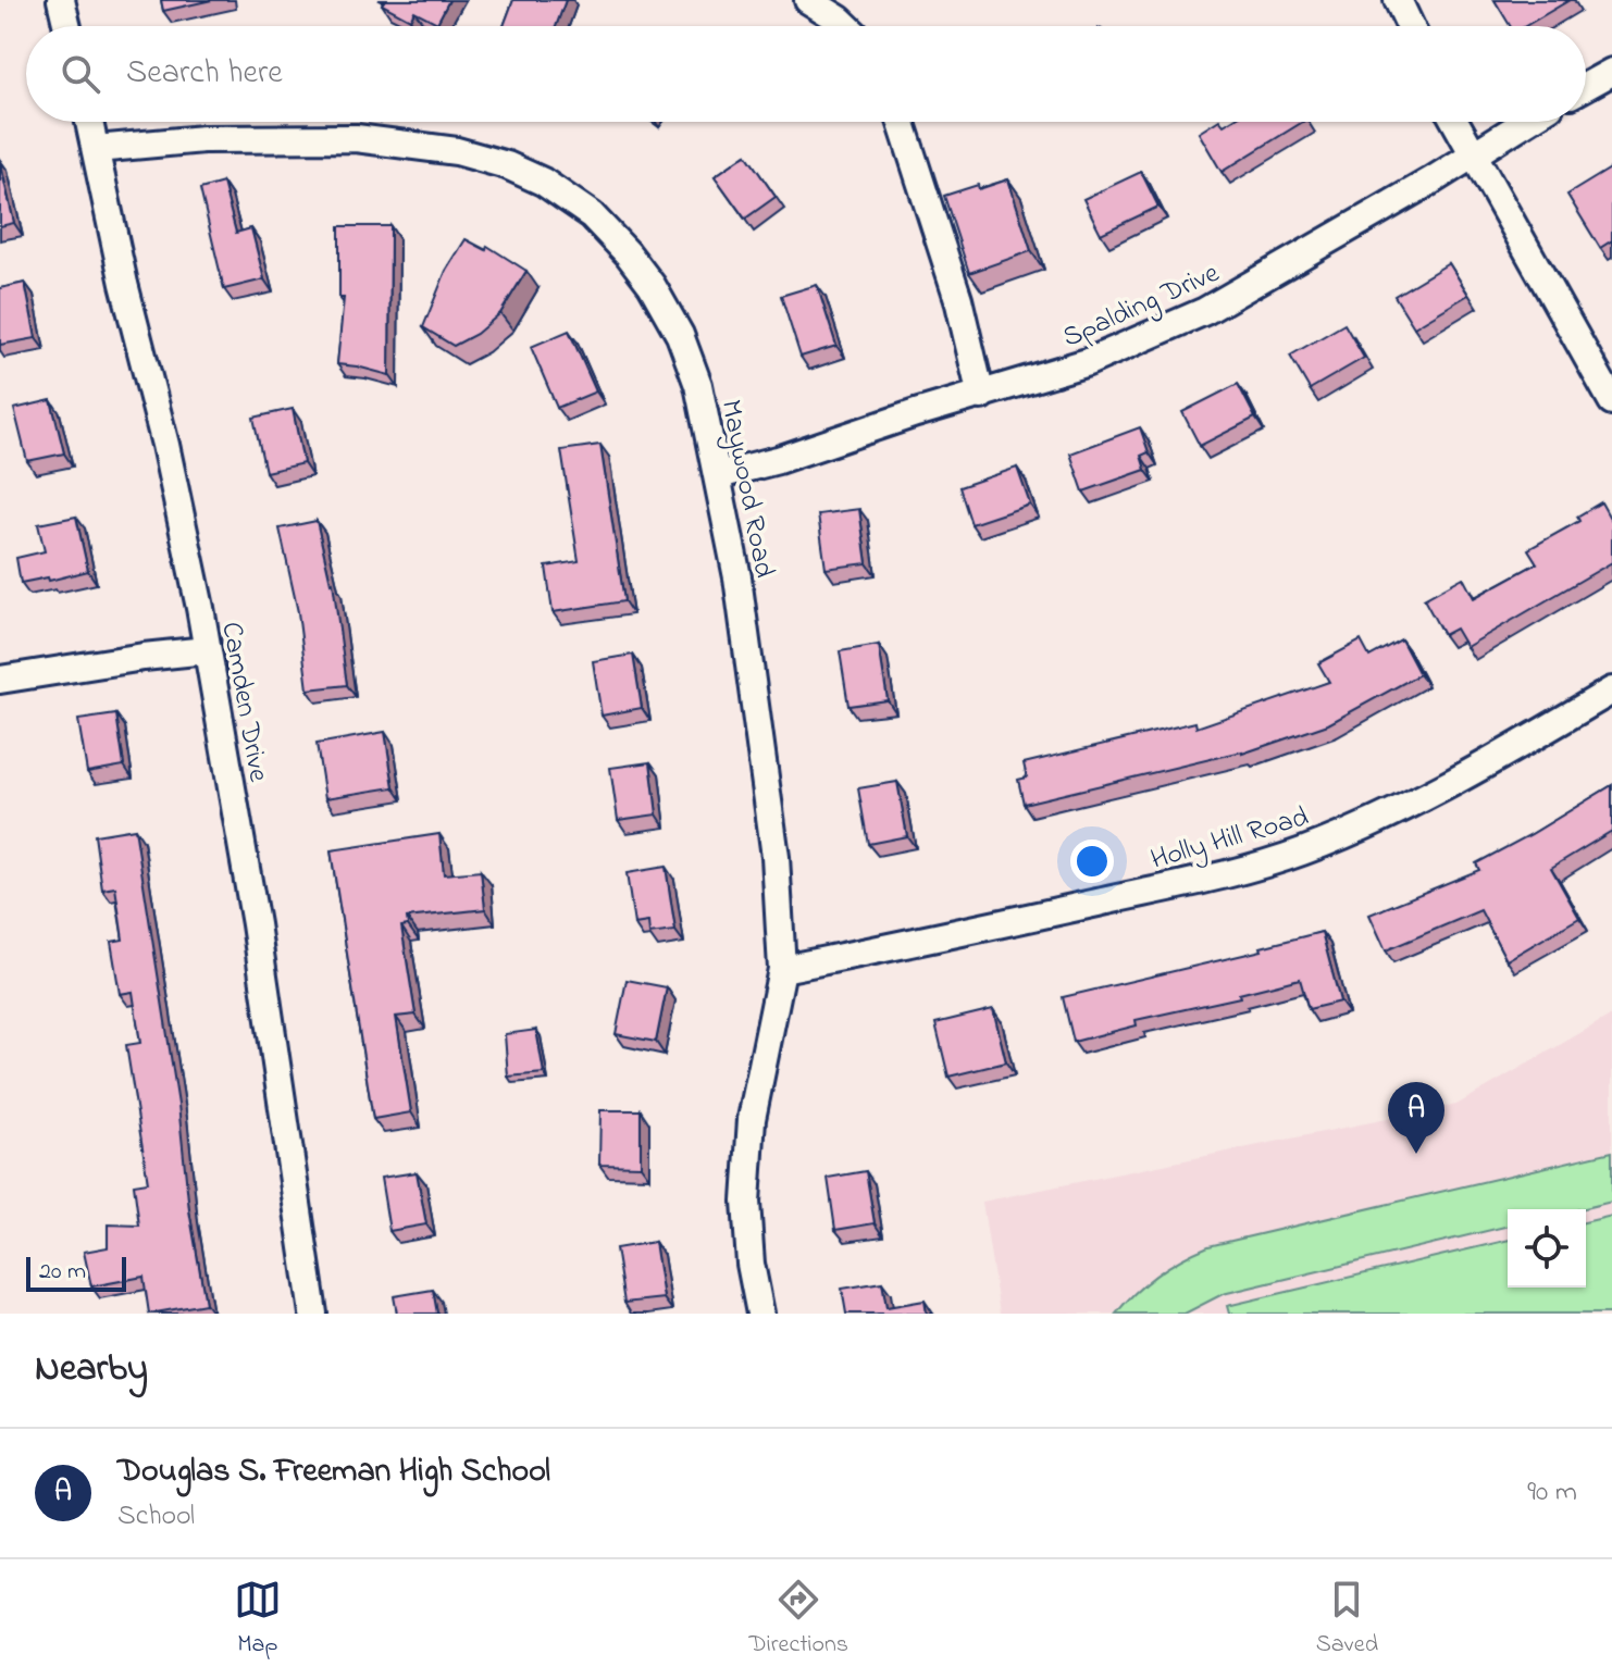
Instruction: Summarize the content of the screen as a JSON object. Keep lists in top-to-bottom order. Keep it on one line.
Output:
{"streets":{"street":["Spalding Drive","Maywood Road","Camden Drive","Holly Hill Road"]},"crossings":[["Spalding Drive","Maywood Road"],["Maywood Road","Camden Drive"],["Maywood Road","Holly Hill Road"]],"scale_bar":"20 m","page":{"search":"Search here","pins":"A","scale":"20 m","heading":"Nearby","list":[{"mark":"A","name":"Douglas S. Freeman High School","note":"School","value":"90 m"}],"nav":["Map","Directions","Saved"]}}
